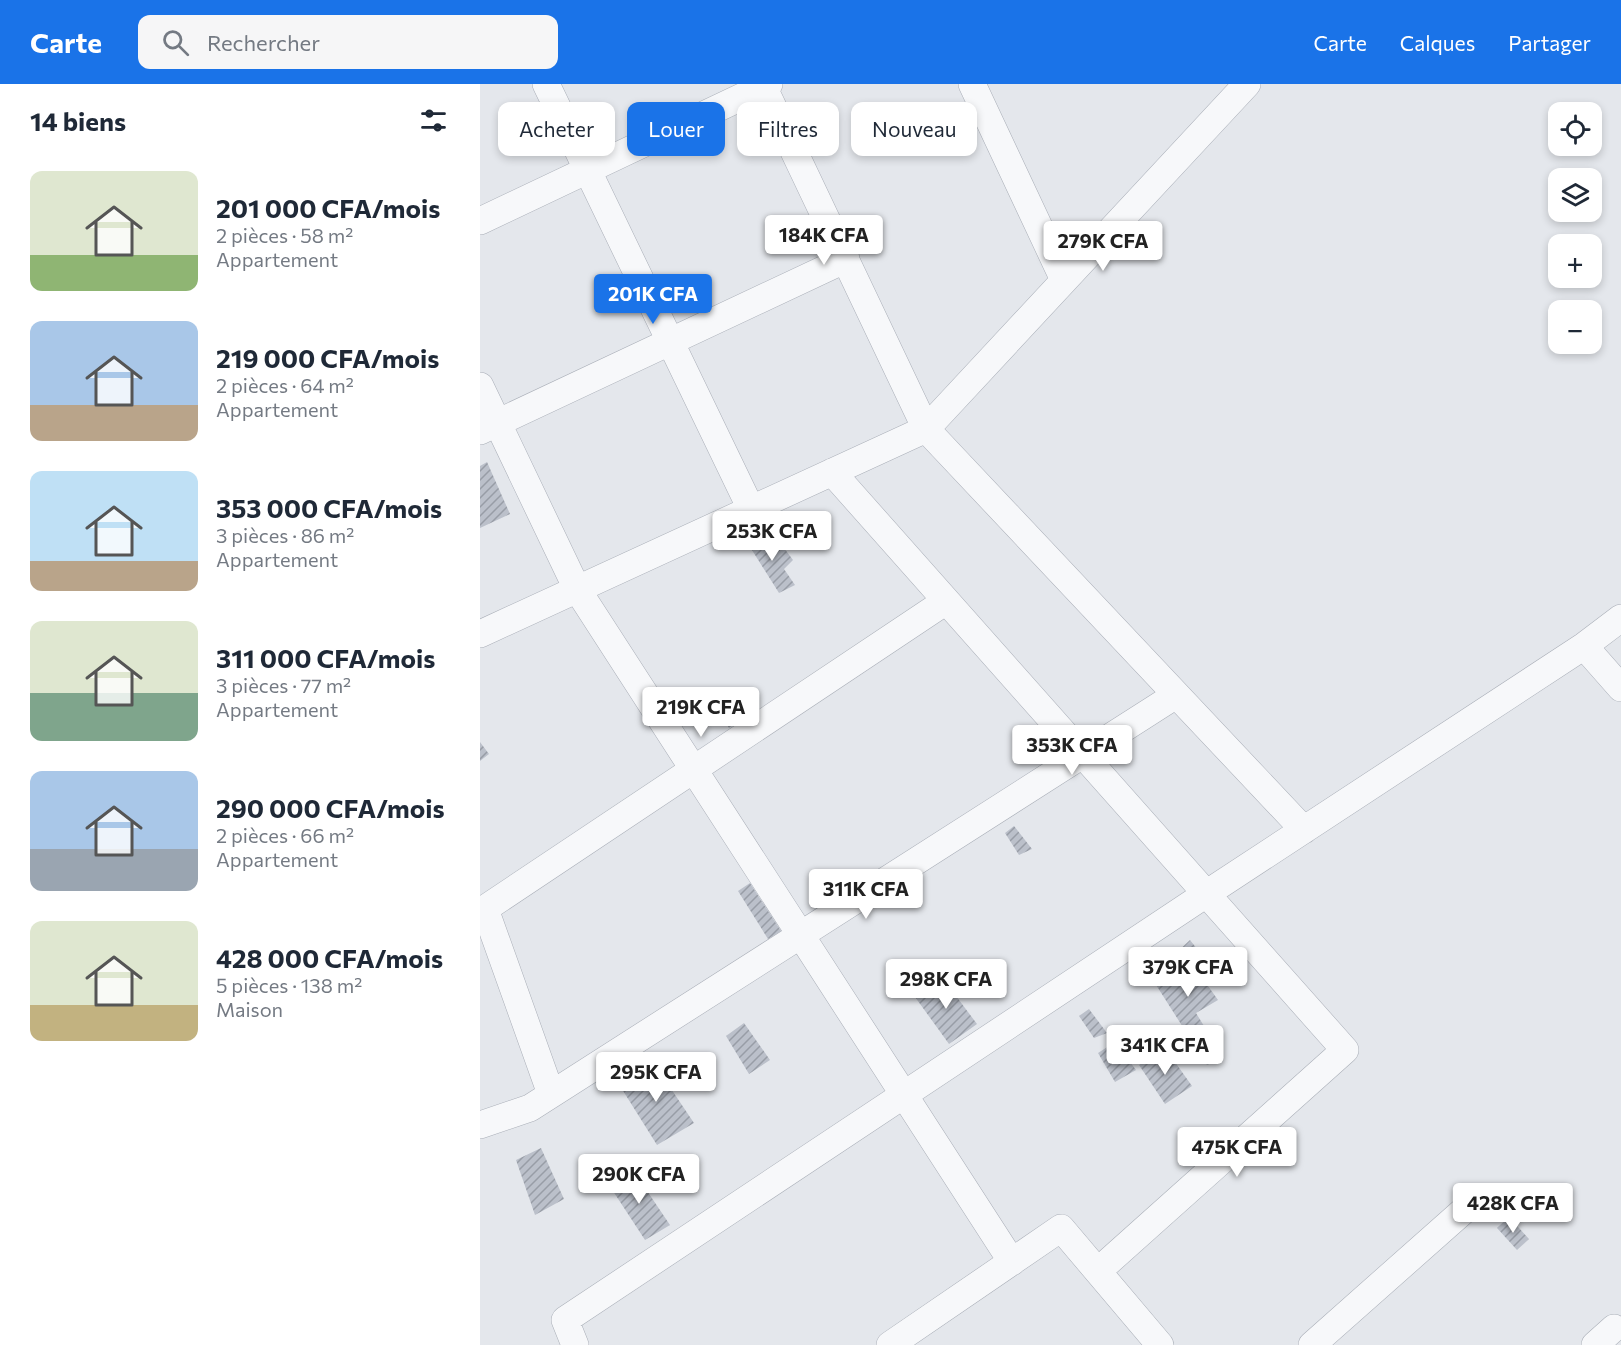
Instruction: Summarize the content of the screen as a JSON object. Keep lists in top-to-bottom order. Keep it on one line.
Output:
{"page":{"header":"Carte","search":"Rechercher","nav":["Carte","Calques","Partager"],"heading":"14 biens","map_buttons":["+","−"],"chip":["Acheter","Louer","Filtres","Nouveau"],"list":[{"name":"201 000 CFA/mois","note":"2 pièces · 58 m² · Appartement"},{"name":"219 000 CFA/mois","note":"2 pièces · 64 m² · Appartement"},{"name":"353 000 CFA/mois","note":"3 pièces · 86 m² · Appartement"},{"name":"311 000 CFA/mois","note":"3 pièces · 77 m² · Appartement"},{"name":"290 000 CFA/mois","note":"2 pièces · 66 m² · Appartement"},{"name":"428 000 CFA/mois","note":"5 pièces · 138 m² · Maison"}],"price":["184K CFA","279K CFA","201K CFA","253K CFA","219K CFA","353K CFA","311K CFA","379K CFA","298K CFA","341K CFA","295K CFA","475K CFA","290K CFA","428K CFA"]}}
